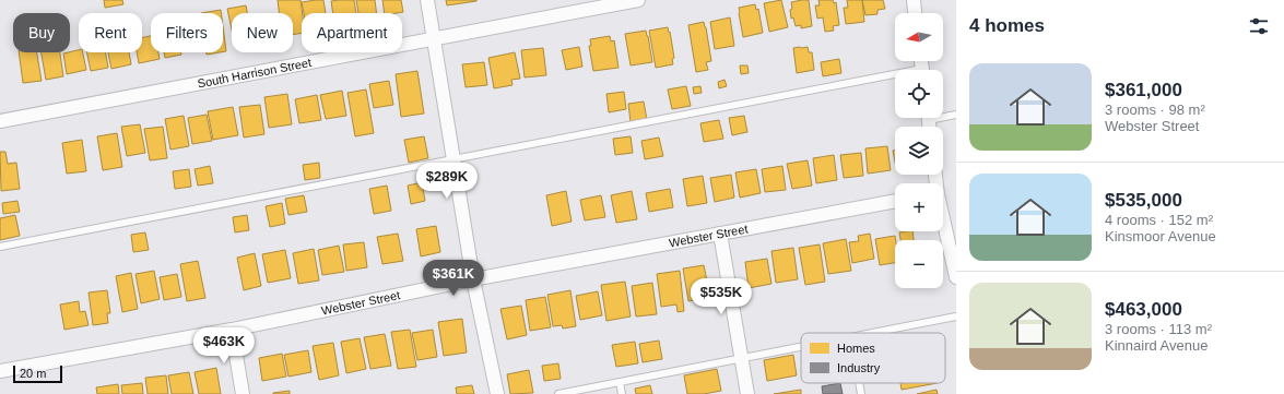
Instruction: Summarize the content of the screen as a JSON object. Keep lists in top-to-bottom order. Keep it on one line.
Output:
{"streets":{"street":["South Harrison Street","Webster Street"]},"legend":["Homes","Industry"],"scale_bar":"20 m","north":"left","page":{"heading":"4 homes","map_buttons":["+","−"],"chip":["Buy","Rent","Filters","New","Apartment"],"list":[{"name":"$361,000","note":"3 rooms · 98 m² · Webster Street"},{"name":"$535,000","note":"4 rooms · 152 m² · Kinsmoor Avenue"},{"name":"$463,000","note":"3 rooms · 113 m² · Kinnaird Avenue"}],"price":["$289K","$361K","$535K","$463K"],"scale":"20 m"}}
